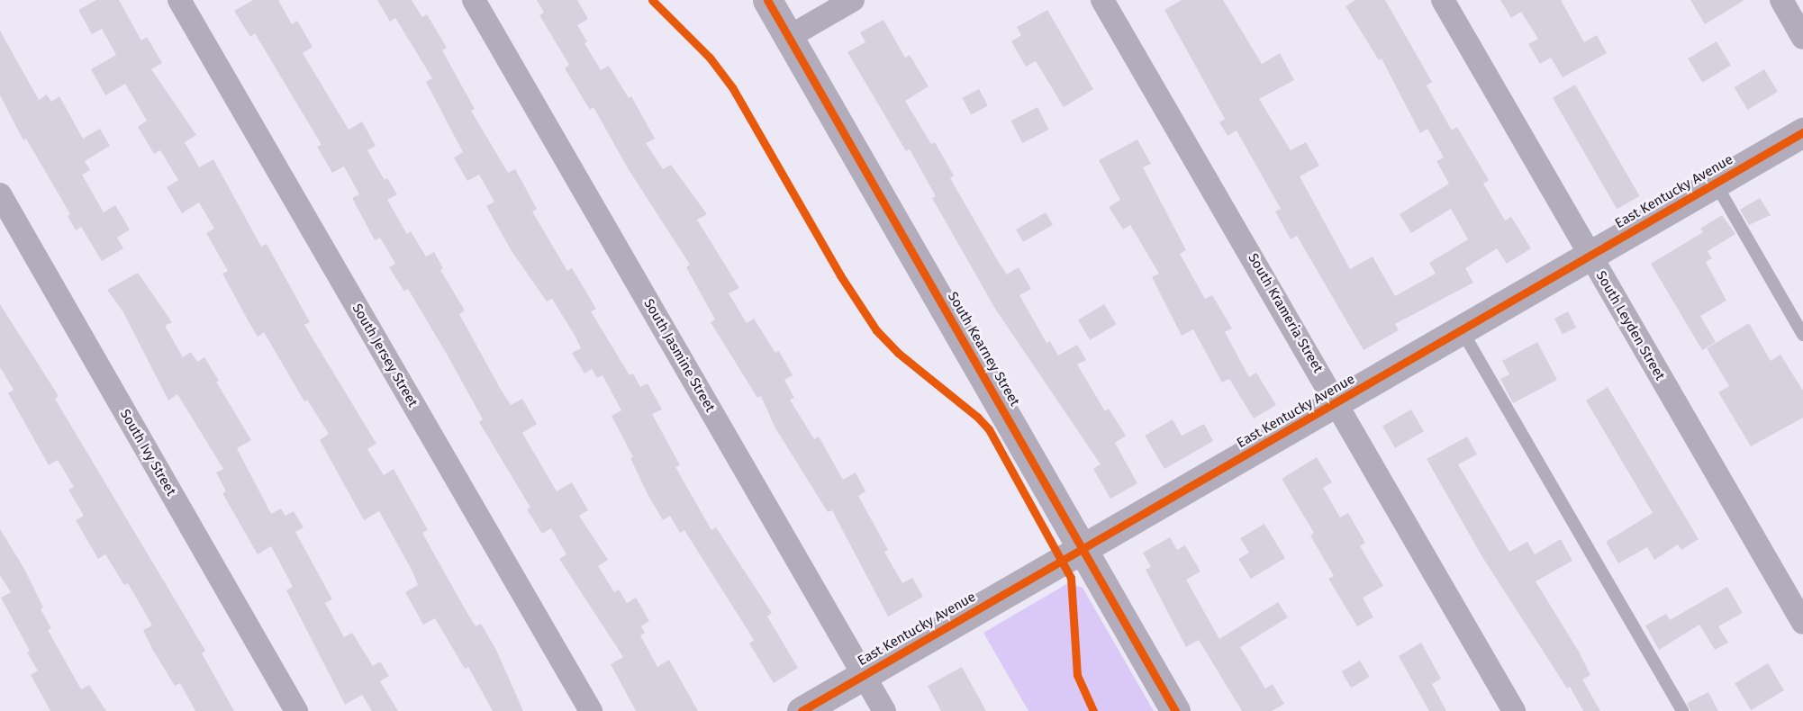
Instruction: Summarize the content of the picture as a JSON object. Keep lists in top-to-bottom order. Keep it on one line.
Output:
{"streets":{"street":["East Kentucky Avenue","South Krameria Street","South Leyden Street","South Kearney Street","South Jersey Street","South Jasmine Street","South Ivy Street"]},"crossings":[["East Kentucky Avenue","South Krameria Street"],["East Kentucky Avenue","South Leyden Street"],["East Kentucky Avenue","South Kearney Street"],["East Kentucky Avenue","South Jasmine Street"]]}
